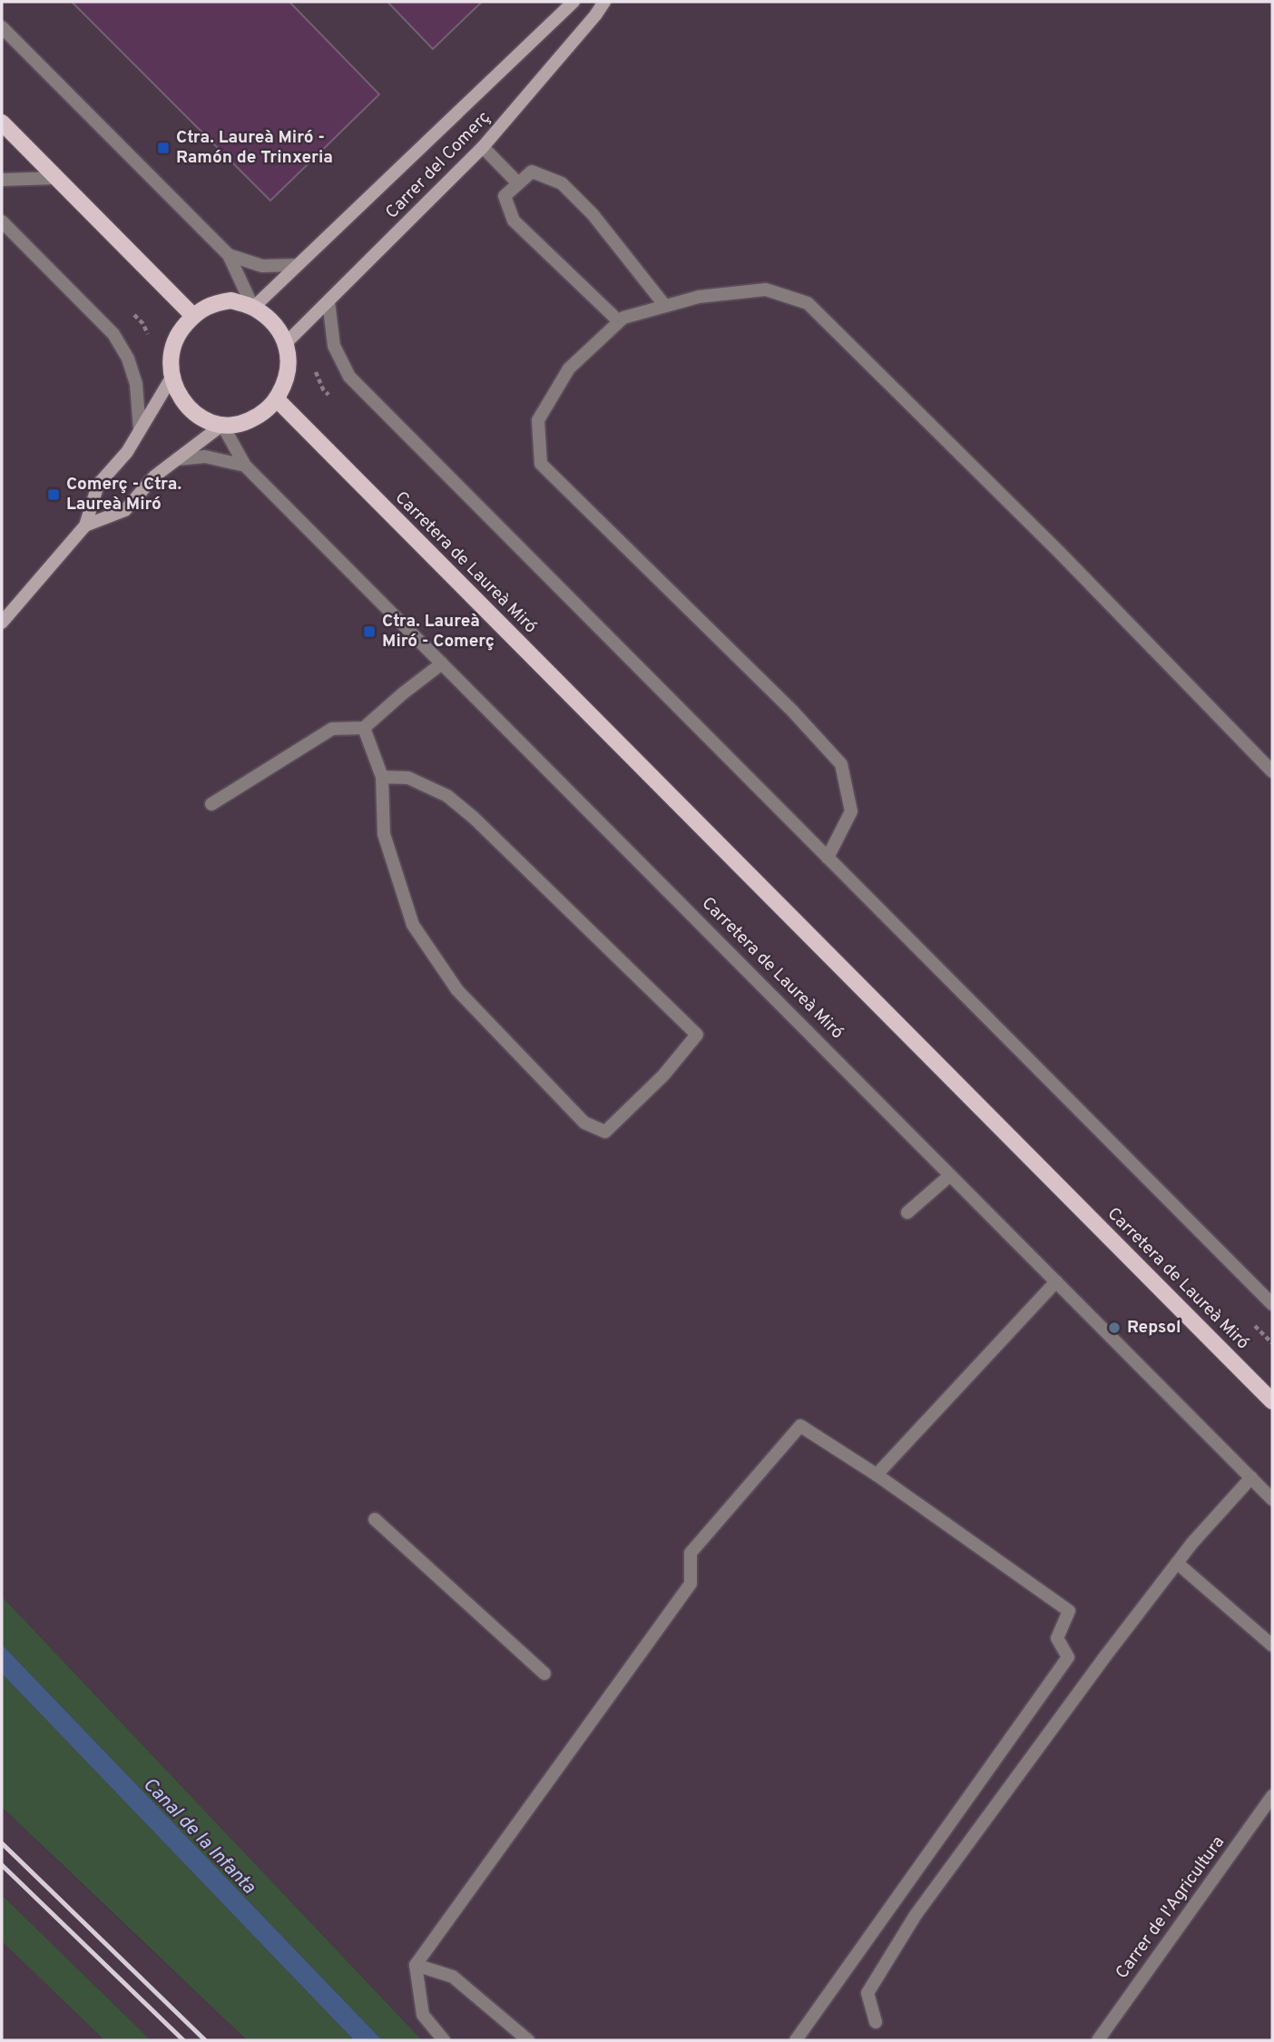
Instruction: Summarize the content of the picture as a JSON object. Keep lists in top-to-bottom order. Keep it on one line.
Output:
{"streets":{"main road":["Carretera de Laureà Miró"],"street":["Carrer del Comerç","Carrer de l'Agricultura"]},"crossings":[["Carrer del Comerç","Carretera de Laureà Miró"]],"water":["Canal de la Infanta"],"places":{"transit":["Ctra. Laureà Miró - Ramón de Trinxeria","Comerç - Ctra. Laureà Miró","Ctra. Laureà Miró - Comerç"],"other":["Repsol"]}}
